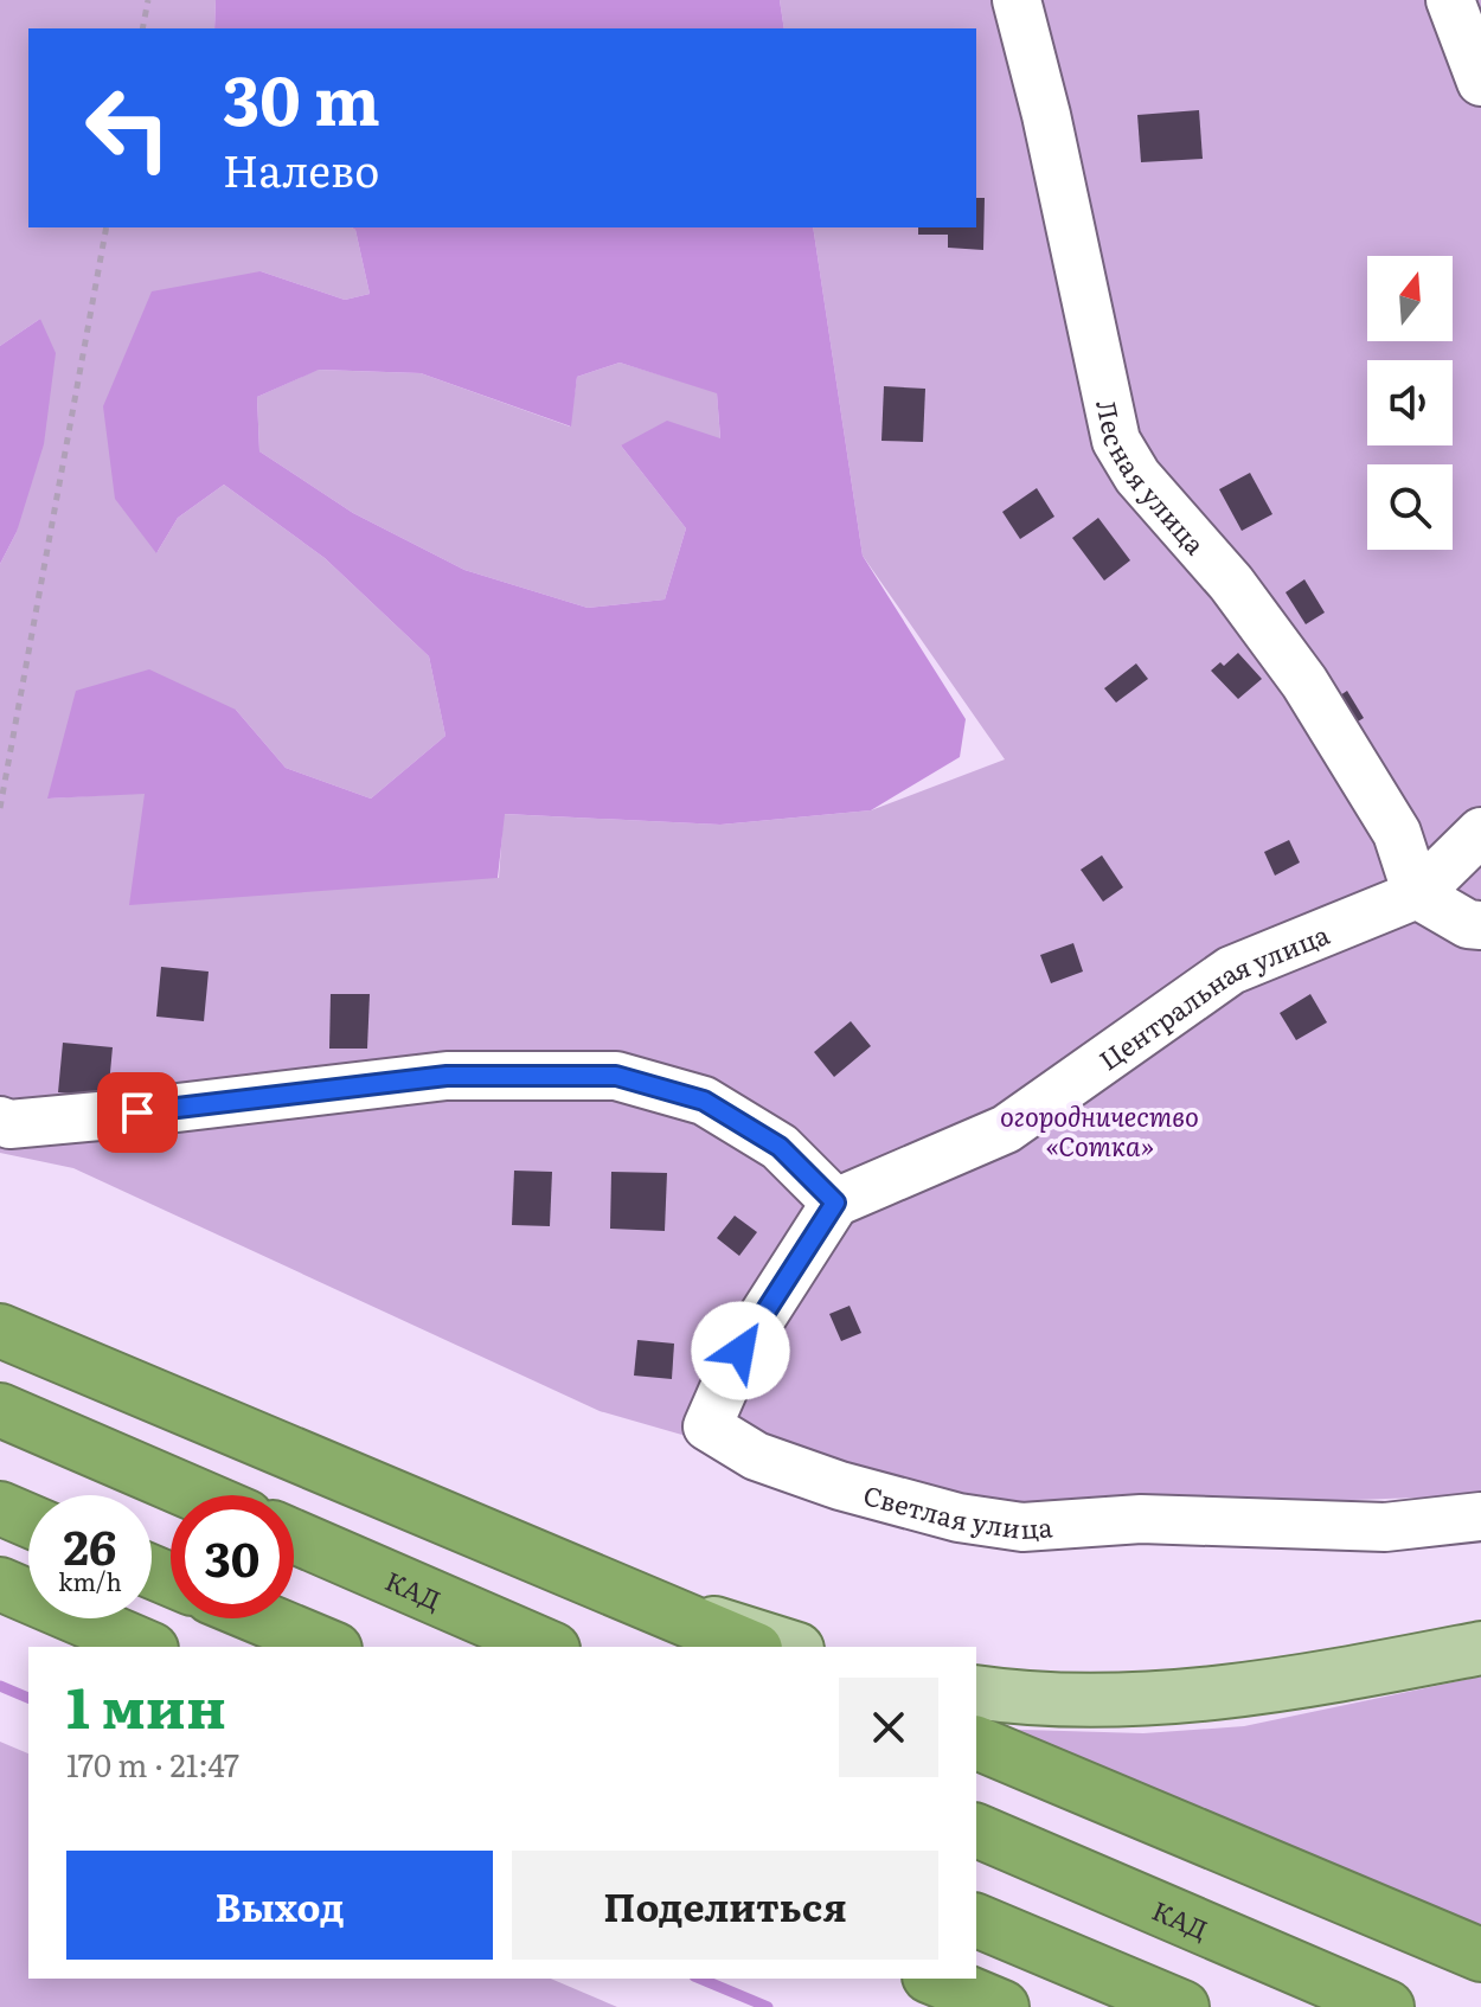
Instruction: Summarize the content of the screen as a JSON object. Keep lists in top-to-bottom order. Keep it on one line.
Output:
{"streets":{"highway":["КАД"],"street":["Лесная улица","Центральная улица","Светлая улица"]},"crossings":[["Лесная улица","Центральная улица"],["Центральная улица","Светлая улица"]],"parks":["огородничество «Сотка»"],"north":"top","page":{"turn":["30 m","Налево"],"speed":"26 km/h","limit":"30","heading":["1 мин","170 m · 21:47"],"buttons":["Выход","Поделиться"]}}
